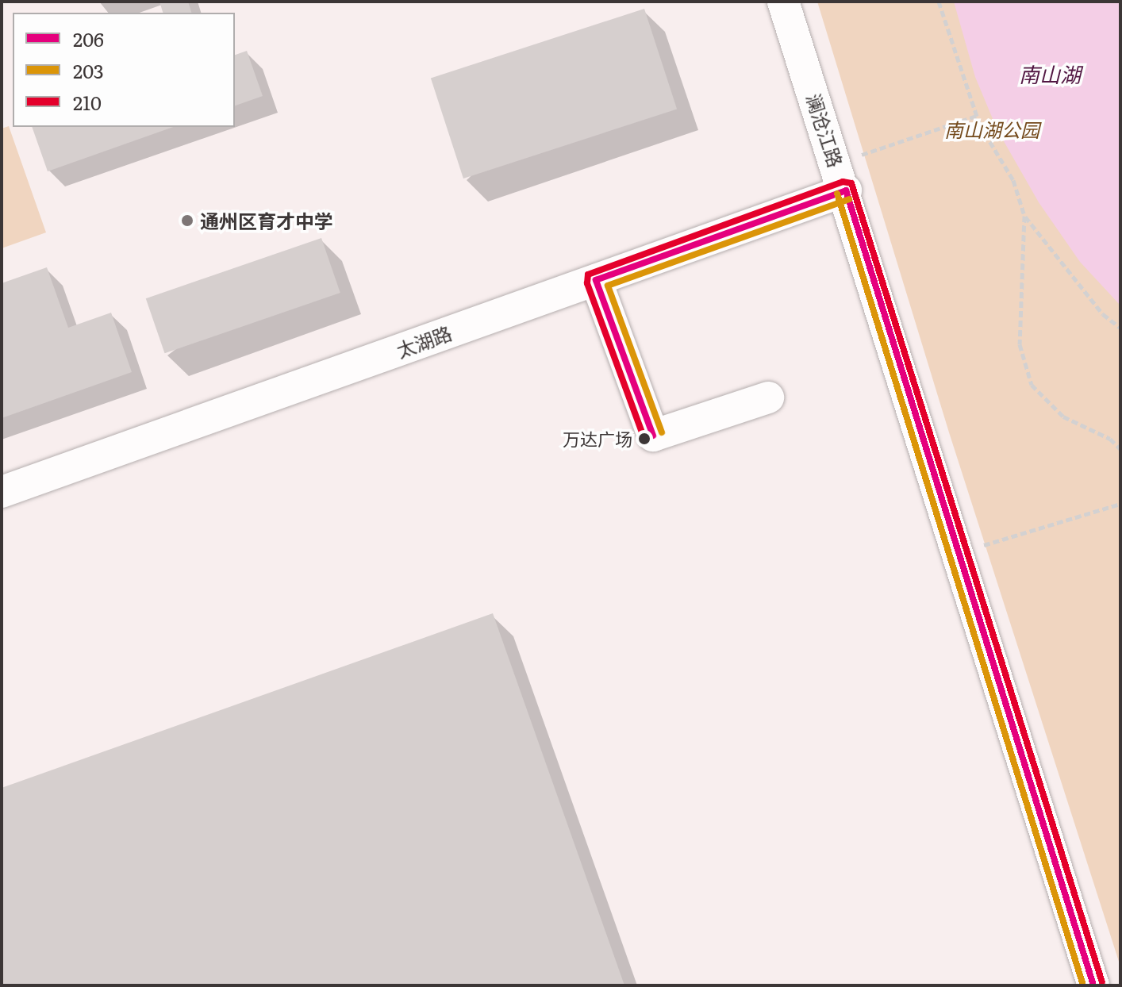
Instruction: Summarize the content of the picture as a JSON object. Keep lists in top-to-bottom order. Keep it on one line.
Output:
{"streets":{"street":["澜沧江路","太湖路"]},"crossings":[["澜沧江路","太湖路"]],"water":["南山湖"],"parks":["南山湖公园"],"places":["通州区育才中学","万达广场"],"lines":["transit line 210","transit line 206","transit line 203"],"legend":["206","203","210"]}
